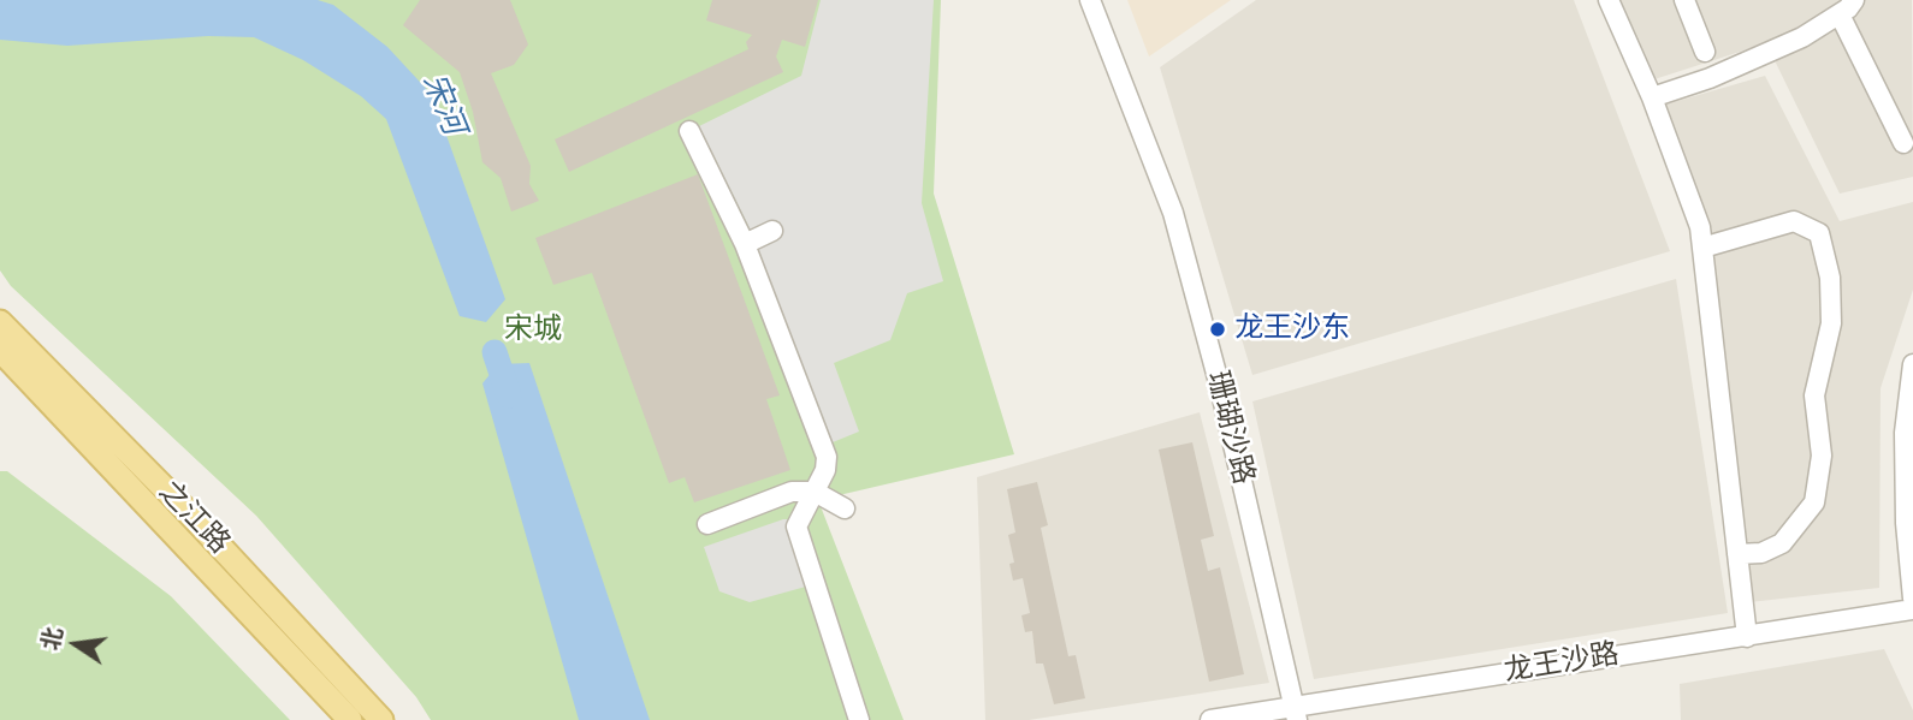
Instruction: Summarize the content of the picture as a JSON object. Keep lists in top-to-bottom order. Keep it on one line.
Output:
{"streets":{"main road":["之江路"],"street":["珊瑚沙路","龙王沙路"]},"crossings":[["珊瑚沙路","龙王沙路"]],"water":["宋河"],"parks":["宋城"],"places":["龙王沙东"],"north":"left"}
